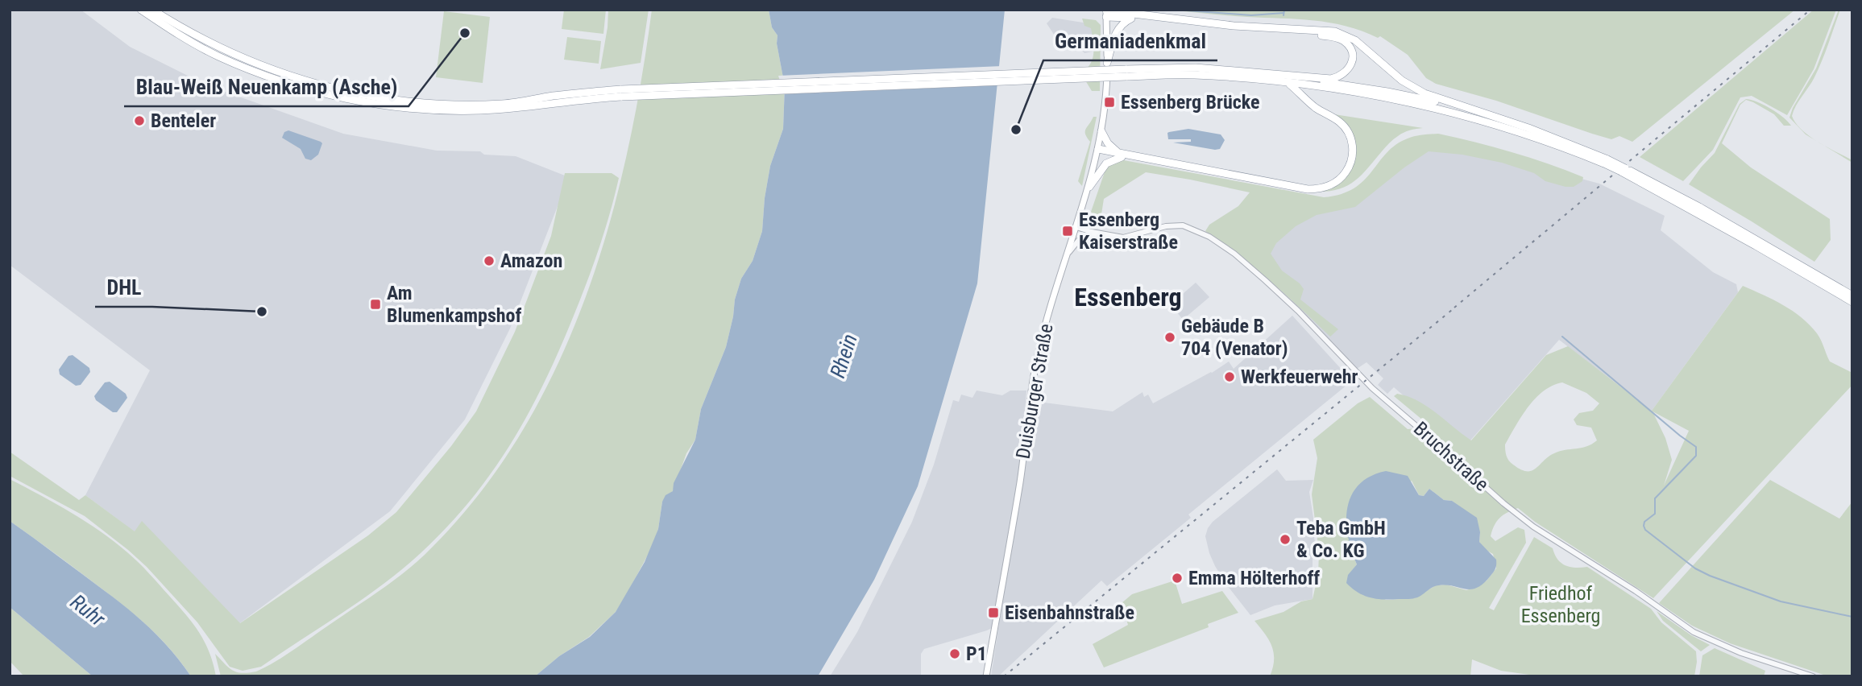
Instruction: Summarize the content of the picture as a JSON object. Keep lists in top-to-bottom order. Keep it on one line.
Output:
{"streets":{"main road":["Duisburger Straße"],"street":["Bruchstraße"]},"crossings":[["Duisburger Straße","Bruchstraße"]],"districts":["Essenberg"],"water":["Rhein","Ruhr"],"parks":["Friedhof Essenberg"],"places":{"other":["Blau-Weiß Neuenkamp (Asche)","Benteler","Germaniadenkmal","Amazon","DHL","Gebäude B 704 (Venator)","Werkfeuerwehr","Teba GmbH & Co. KG","Emma Hölterhoff","P1"],"transit":["Essenberg Brücke","Essenberg Kaiserstraße","Am Blumenkampshof","Eisenbahnstraße"]}}
